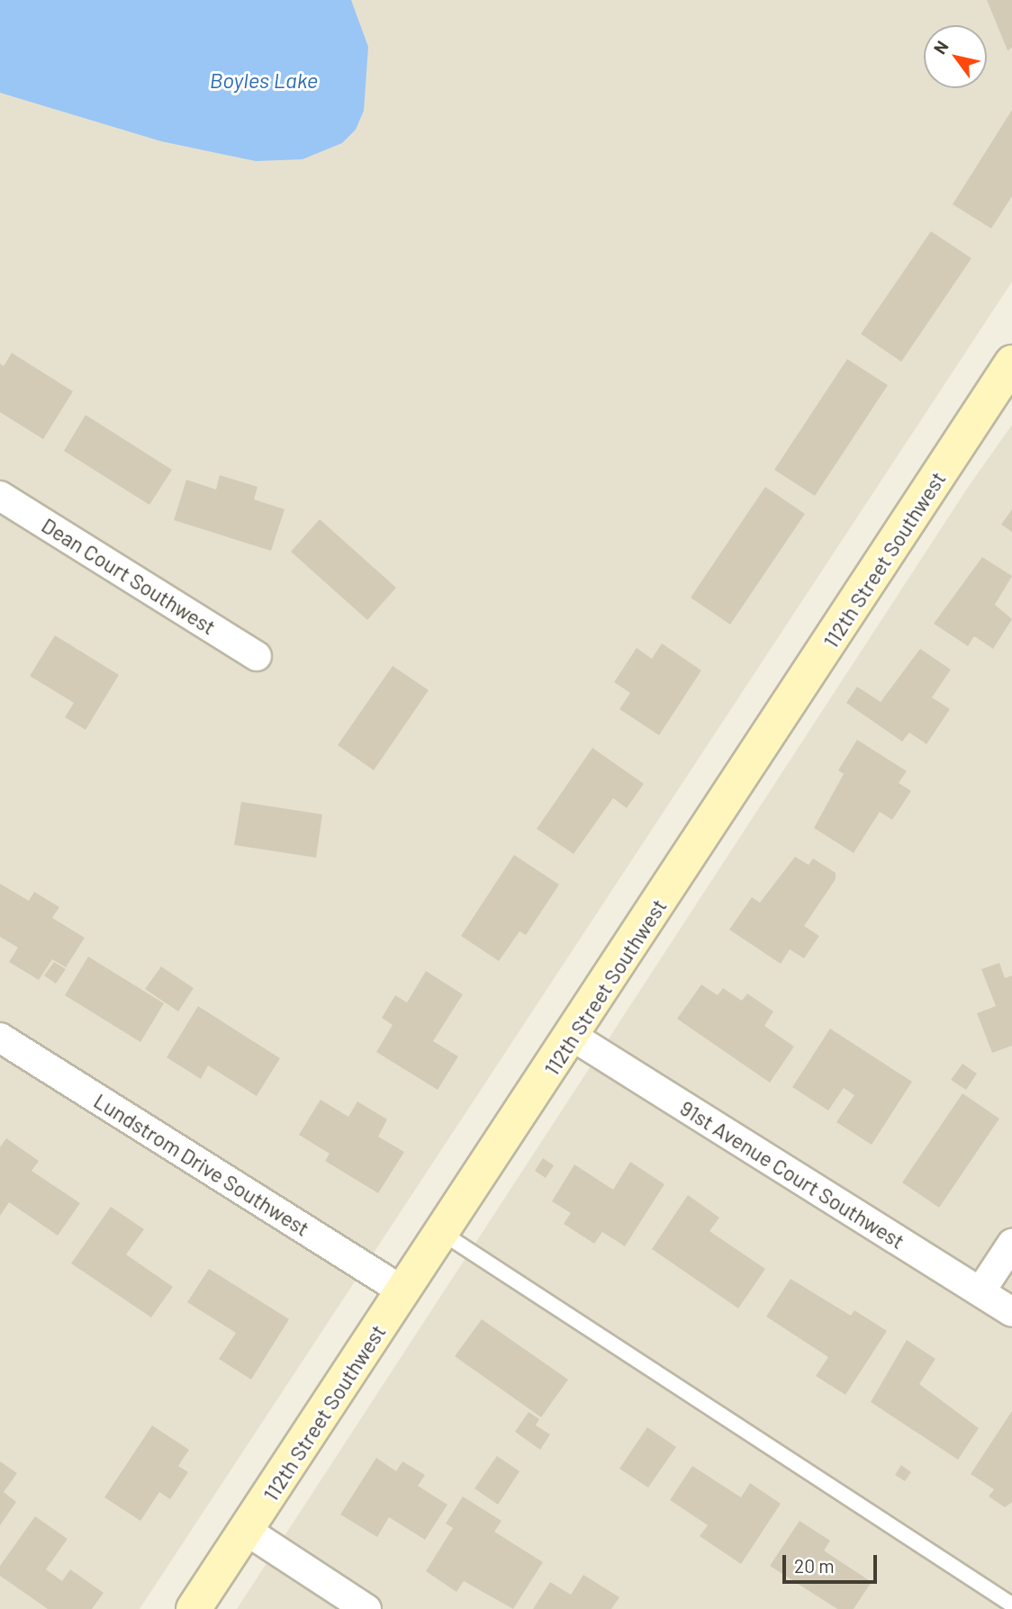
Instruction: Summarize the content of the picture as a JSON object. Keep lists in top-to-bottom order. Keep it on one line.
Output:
{"streets":{"street":["112th Street Southwest","Dean Court Southwest","Lundstrom Drive Southwest","91st Avenue Court Southwest"]},"crossings":[["112th Street Southwest","Lundstrom Drive Southwest"],["112th Street Southwest","91st Avenue Court Southwest"]],"water":["Boyles Lake"],"scale_bar":"20 m","north":"top left"}
